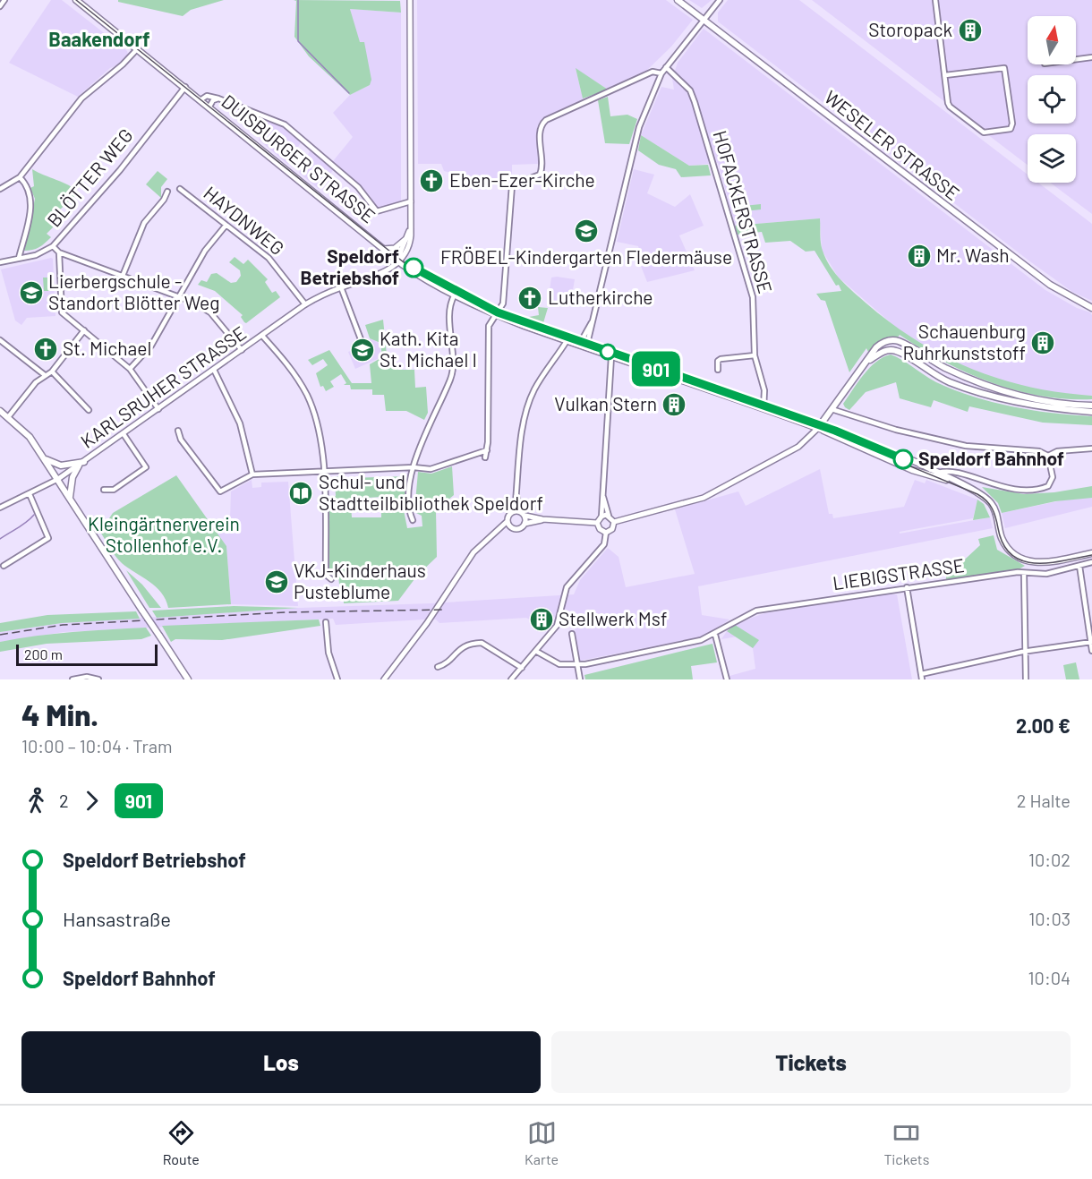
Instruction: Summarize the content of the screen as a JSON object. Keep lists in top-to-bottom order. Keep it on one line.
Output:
{"streets":{"main road":["WESELER STRASSE","DUISBURGER STRASSE"],"street":["BLÖTTER WEG","HOFACKERSTRASSE","HAYDNWEG","KARLSRUHER STRASSE","LIEBIGSTRASSE"]},"crossings":[["DUISBURGER STRASSE","BLÖTTER WEG"],["DUISBURGER STRASSE","HOFACKERSTRASSE"],["DUISBURGER STRASSE","KARLSRUHER STRASSE"],["HAYDNWEG","KARLSRUHER STRASSE"]],"districts":["Baakendorf"],"parks":["Kleingärtnerverein Stollenhof e.V."],"places":{"building":["Storopack","Mr. Wash","Schauenburg Ruhrkunststoff","Vulkan Stern","Stellwerk Msf"],"church":["Eben-Ezer-Kirche","Lutherkirche","St. Michael"],"school or university":["FRÖBEL-Kindergarten Fledermäuse","Lierbergschule - Standort Blötter Weg","Kath. Kita St. Michael I","VKJ-Kinderhaus Pusteblume"],"other":["Speldorf Betriebshof","Speldorf Bahnhof"],"library":["Schul- und Stadtteilbibliothek Speldorf"]},"lines":["tram line 901"],"scale_bar":"200 m","north":"top","page":{"on_map":"901","scale":"200 m","heading":["4 Min.","10:00 – 10:04 · Tram","2.00 €"],"legs":["2","901","2 Halte"],"list":[{"name":"Speldorf Betriebshof","value":"10:02"},{"name":"Hansastraße","value":"10:03"},{"name":"Speldorf Bahnhof","value":"10:04"}],"buttons":["Los","Tickets"],"tabs":["Route","Karte","Tickets"]}}
